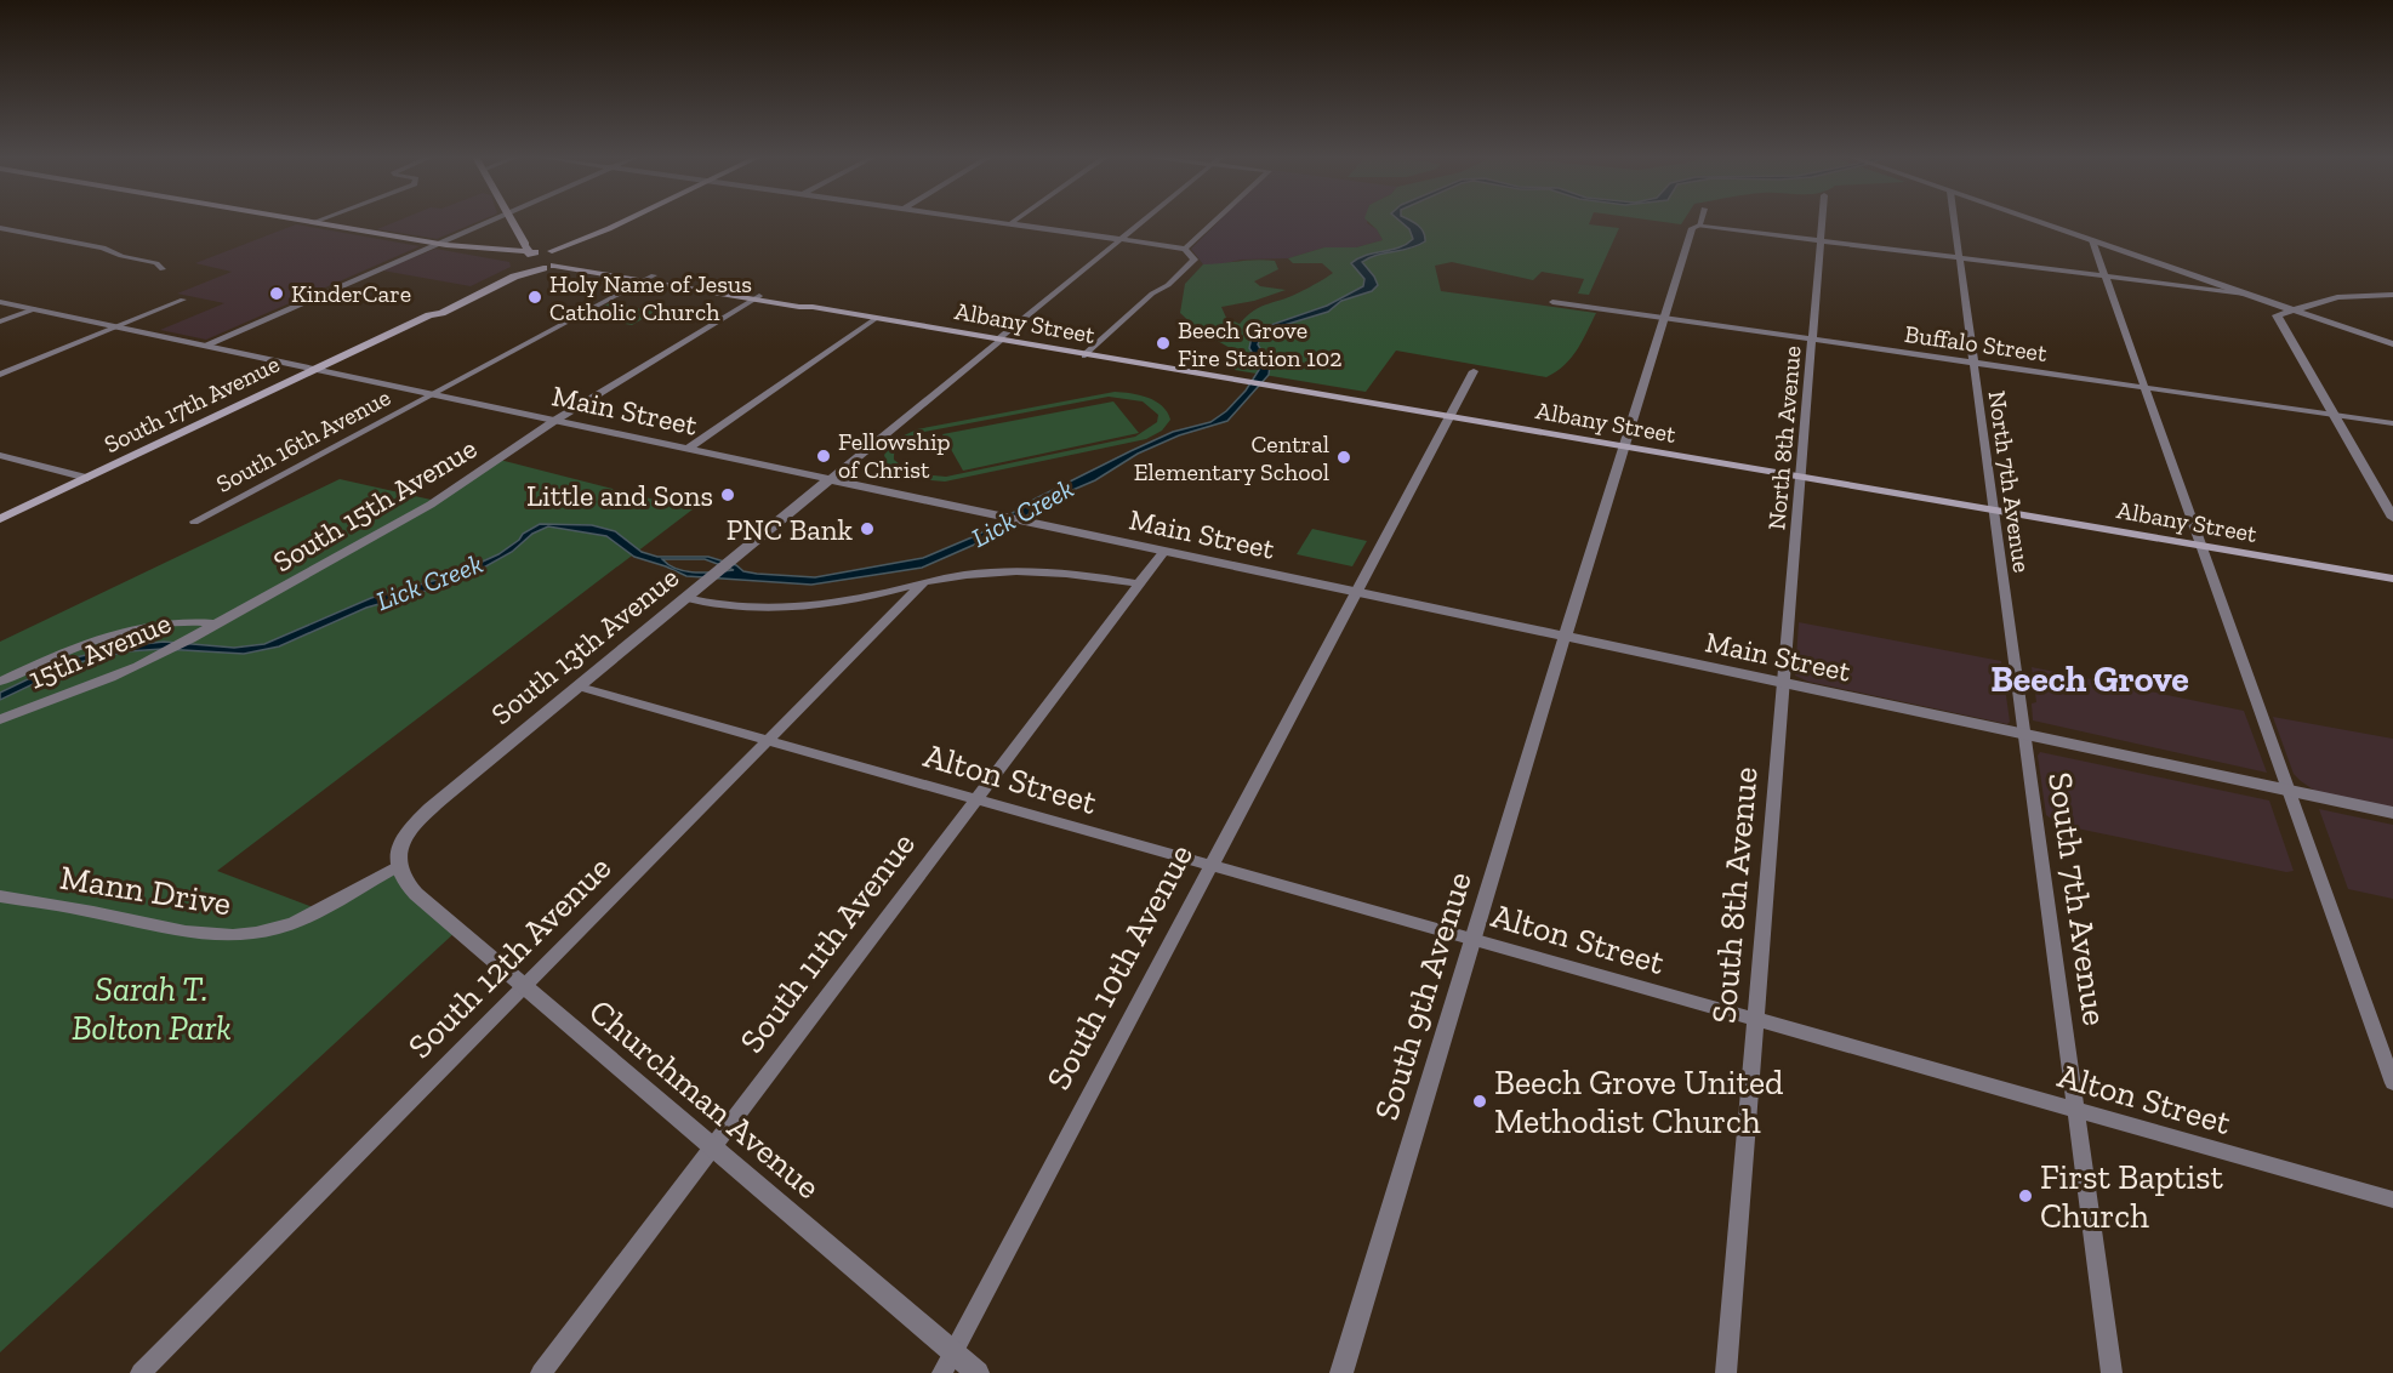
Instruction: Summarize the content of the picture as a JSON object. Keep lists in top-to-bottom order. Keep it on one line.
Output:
{"streets":{"main road":["Albany Street","South 17th Avenue"],"street":["Buffalo Street","Main Street","North 8th Avenue","South 16th Avenue","North 7th Avenue","South 15th Avenue","South 13th Avenue","15th Avenue","Alton Street","Mann Drive","South 8th Avenue","South 7th Avenue","South 11th Avenue","South 12th Avenue","South 10th Avenue","South 9th Avenue","Churchman Avenue"]},"crossings":[["Albany Street","North 8th Avenue"],["Albany Street","South 16th Avenue"],["Albany Street","North 7th Avenue"],["Albany Street","South 15th Avenue"],["Albany Street","South 13th Avenue"],["Albany Street","South 10th Avenue"],["Albany Street","South 9th Avenue"],["Buffalo Street","North 8th Avenue"],["Buffalo Street","North 7th Avenue"],["Buffalo Street","South 9th Avenue"],["South 17th Avenue","Main Street"],["Main Street","North 8th Avenue"],["Main Street","South 16th Avenue"],["Main Street","North 7th Avenue"],["Main Street","South 15th Avenue"],["Main Street","South 13th Avenue"],["Main Street","South 8th Avenue"],["Main Street","South 7th Avenue"],["Main Street","South 11th Avenue"],["Main Street","South 10th Avenue"],["Main Street","South 9th Avenue"],["North 8th Avenue","South 8th Avenue"],["North 7th Avenue","South 7th Avenue"],["South 15th Avenue","15th Avenue"],["South 13th Avenue","Alton Street"],["South 13th Avenue","Mann Drive"],["South 13th Avenue","Churchman Avenue"],["Alton Street","South 8th Avenue"],["Alton Street","South 7th Avenue"],["Alton Street","South 11th Avenue"],["Alton Street","South 12th Avenue"],["Alton Street","South 10th Avenue"],["Alton Street","South 9th Avenue"],["Mann Drive","Churchman Avenue"],["South 11th Avenue","Churchman Avenue"],["South 12th Avenue","Churchman Avenue"],["South 10th Avenue","Churchman Avenue"]],"districts":["Beech Grove"],"water":["Lick Creek"],"parks":["Sarah T. Bolton Park"],"places":["KinderCare","Holy Name of Jesus Catholic Church","Beech Grove Fire Station 102","Fellowship of Christ","Central Elementary School","Little and Sons","PNC Bank","Beech Grove United Methodist Church","First Baptist Church"]}
